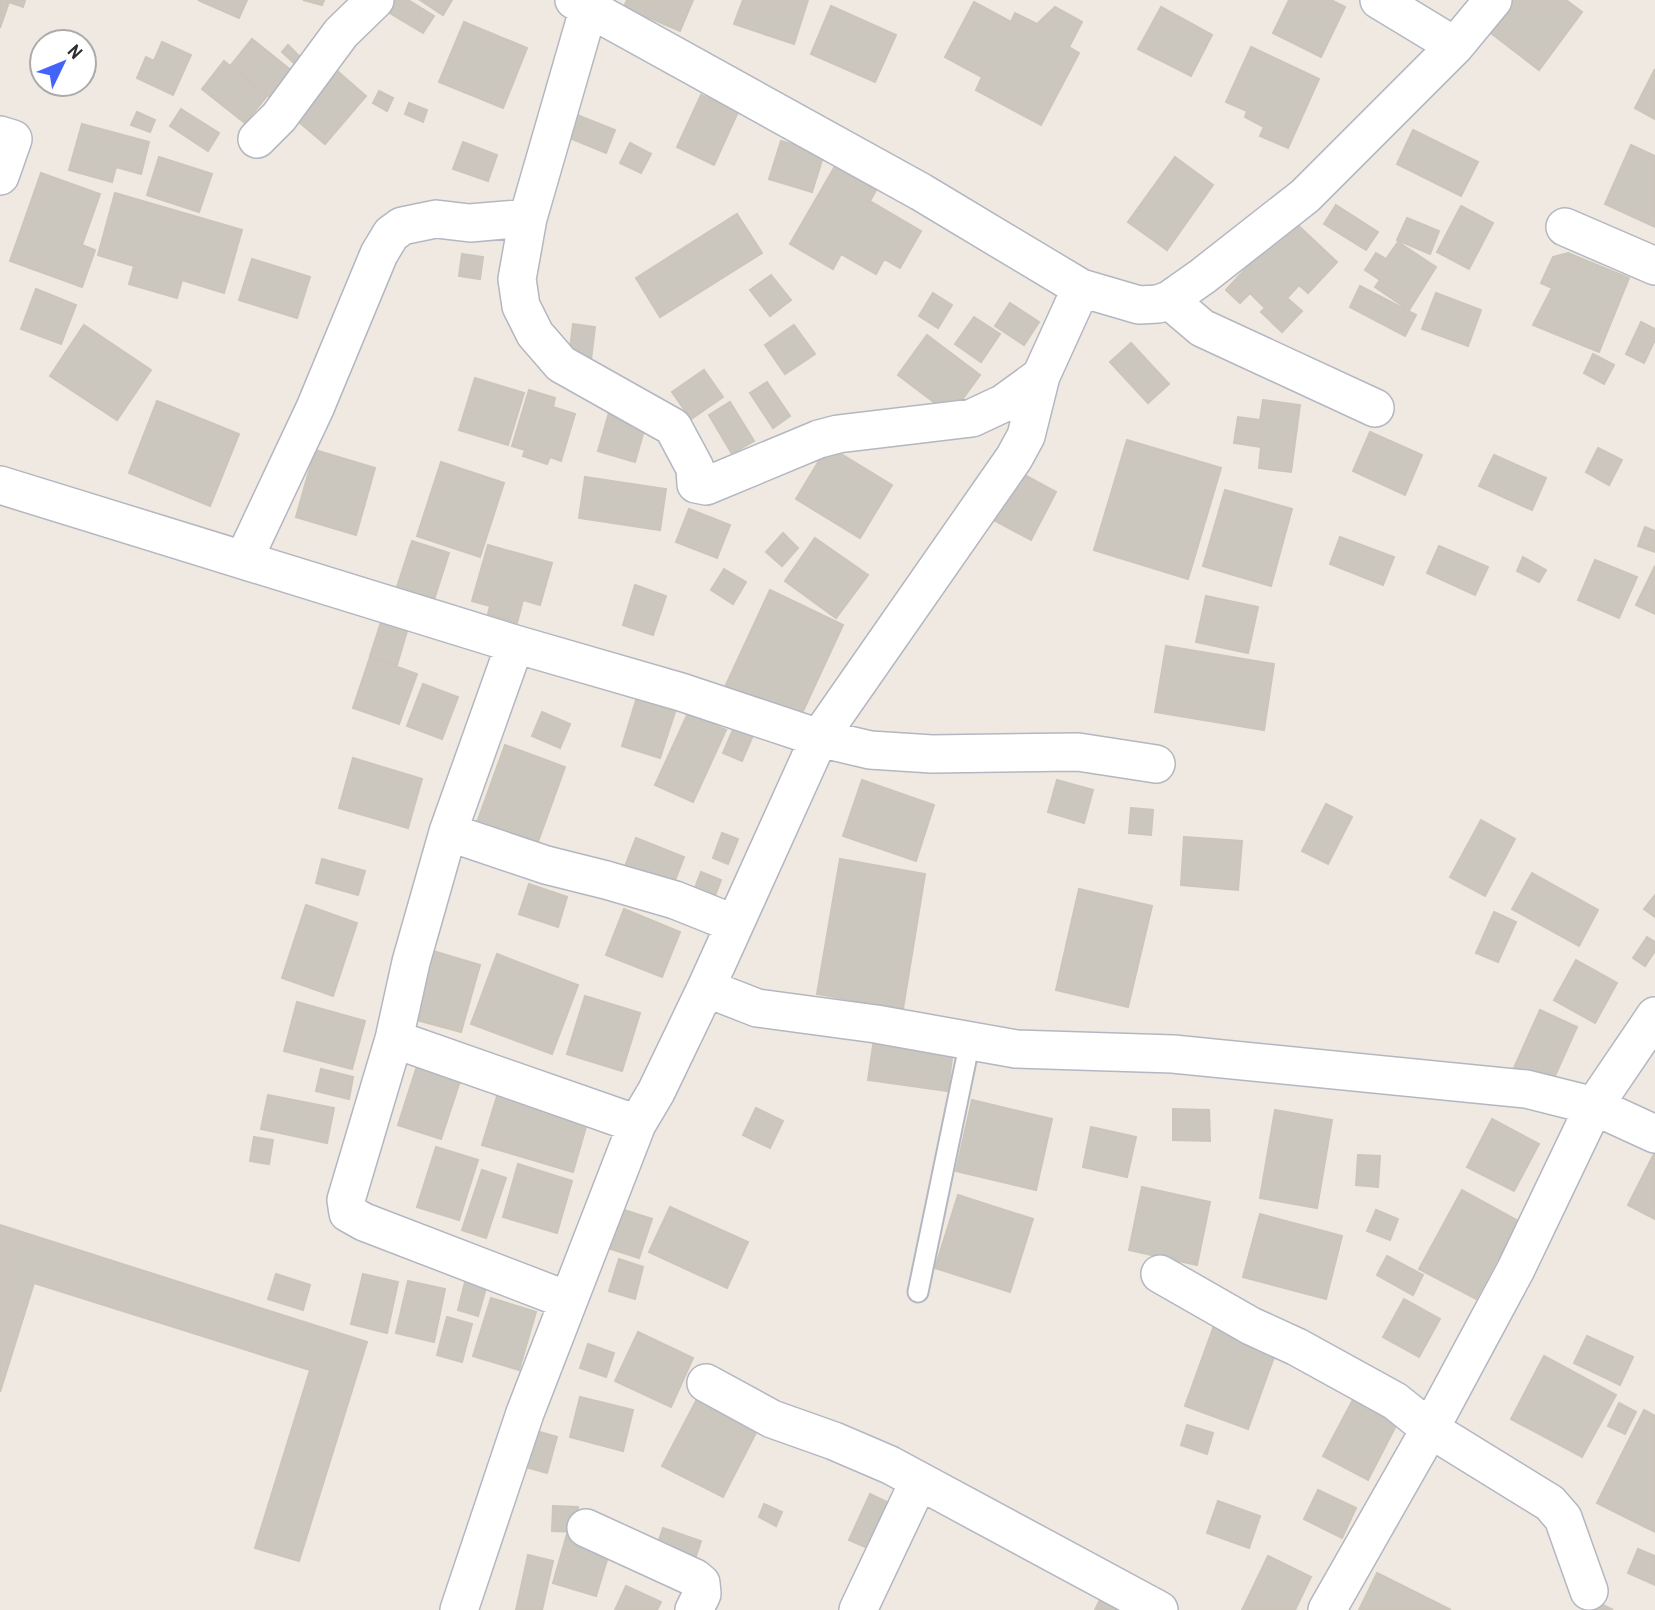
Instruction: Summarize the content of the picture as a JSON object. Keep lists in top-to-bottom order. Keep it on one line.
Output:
{"north":"top right"}
